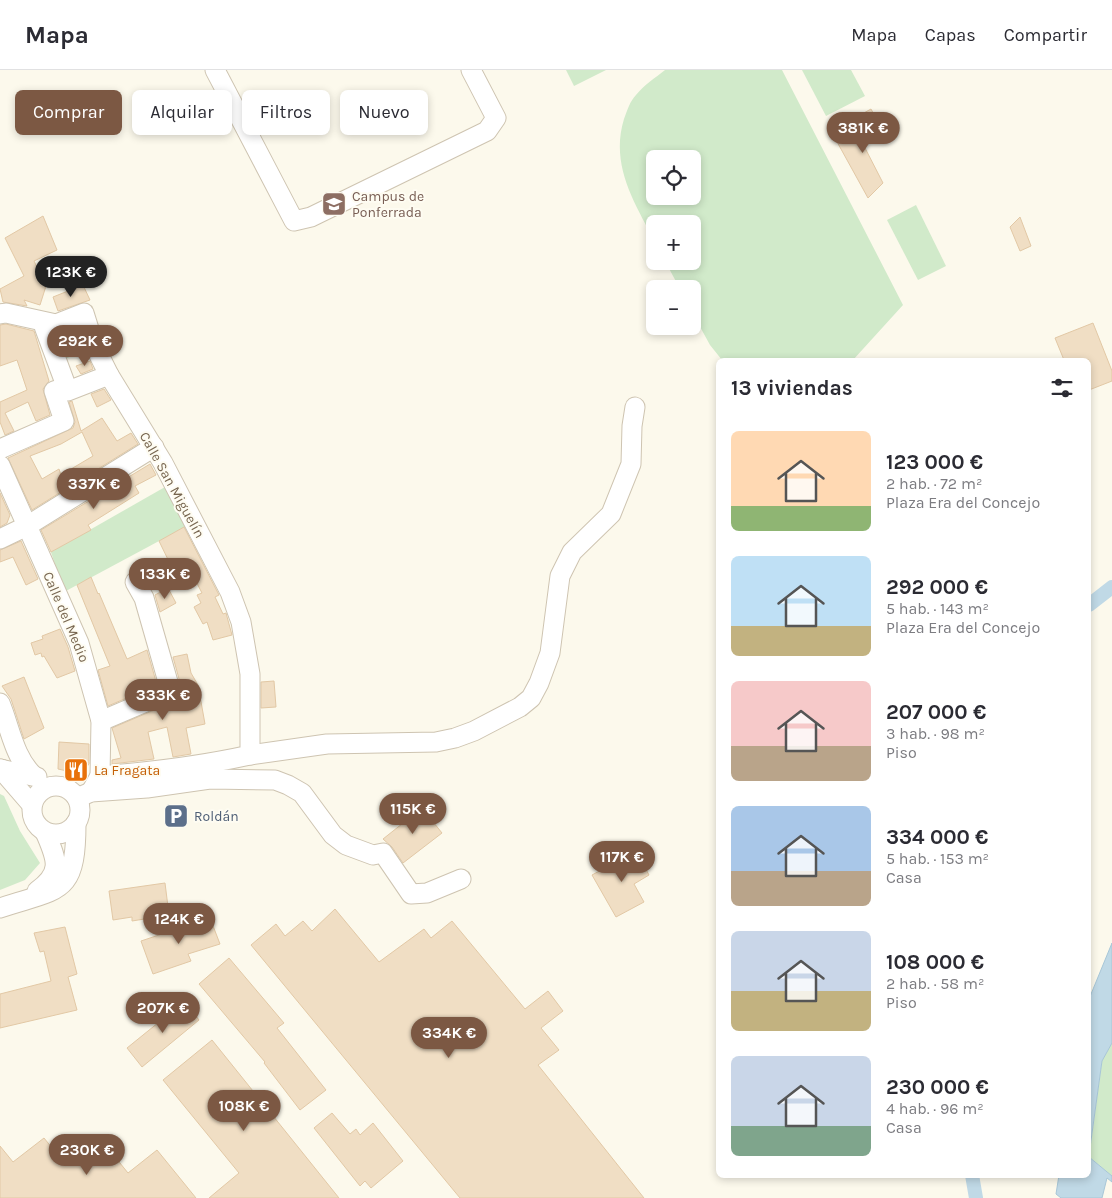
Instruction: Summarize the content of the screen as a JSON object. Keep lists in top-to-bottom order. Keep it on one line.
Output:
{"streets":{"street":["Calle San Miguelín","Calle del Medio"]},"places":{"school or university":["Campus de Ponferrada"],"restaurant":["La Fragata"],"parking":["Roldán"]},"page":{"header":"Mapa","nav":["Mapa","Capas","Compartir"],"chip":["Comprar","Alquilar","Filtros","Nuevo"],"price":["381K €","123K €","292K €","337K €","133K €","333K €","115K €","117K €","124K €","207K €","334K €","108K €","230K €"],"map_buttons":["+","−"],"heading":"13 viviendas","list":[{"name":"123 000 €","note":"2 hab. · 72 m² · Plaza Era del Concejo"},{"name":"292 000 €","note":"5 hab. · 143 m² · Plaza Era del Concejo"},{"name":"207 000 €","note":"3 hab. · 98 m² · Piso"},{"name":"334 000 €","note":"5 hab. · 153 m² · Casa"},{"name":"108 000 €","note":"2 hab. · 58 m² · Piso"},{"name":"230 000 €","note":"4 hab. · 96 m² · Casa"}]}}
